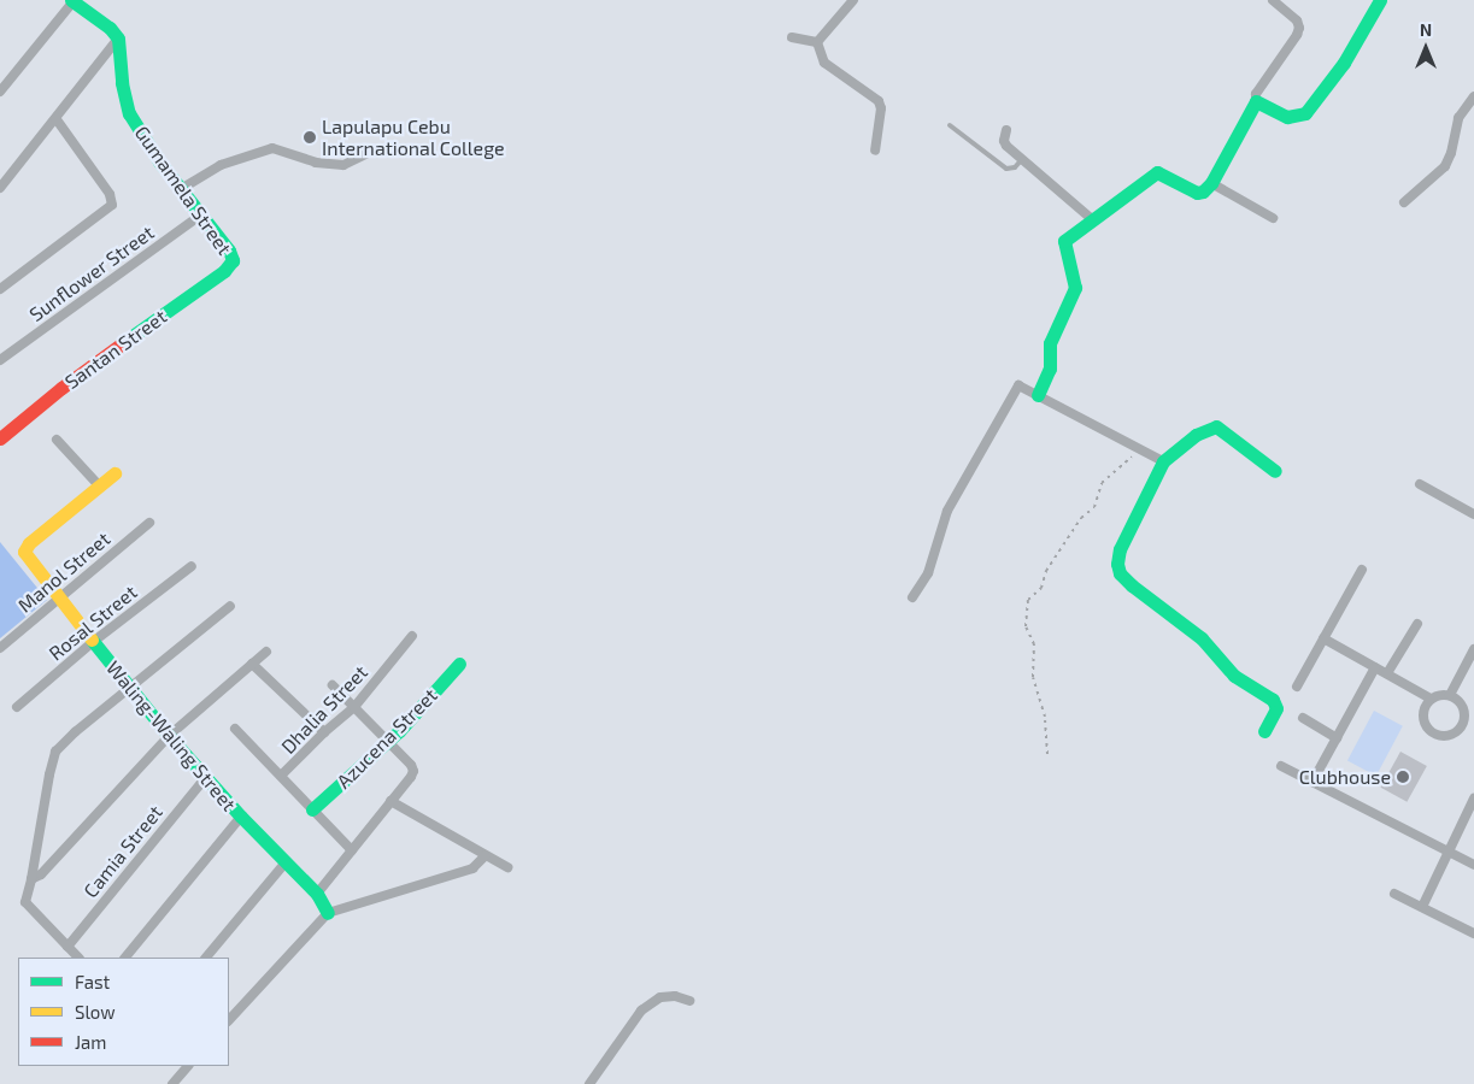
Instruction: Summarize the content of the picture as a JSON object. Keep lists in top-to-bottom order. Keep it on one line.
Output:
{"streets":{"street":["Gumamela Street","Sunflower Street","Santan Street","Manol Street","Rosal Street","Dhalia Street","Waling-Waling Street","Azucena Street","Camia Street"]},"crossings":[["Gumamela Street","Sunflower Street"],["Gumamela Street","Santan Street"],["Manol Street","Waling-Waling Street"],["Rosal Street","Waling-Waling Street"],["Waling-Waling Street","Camia Street"]],"places":["Lapulapu Cebu International College","Clubhouse"],"legend":["Fast","Slow","Jam"],"north":"top"}
